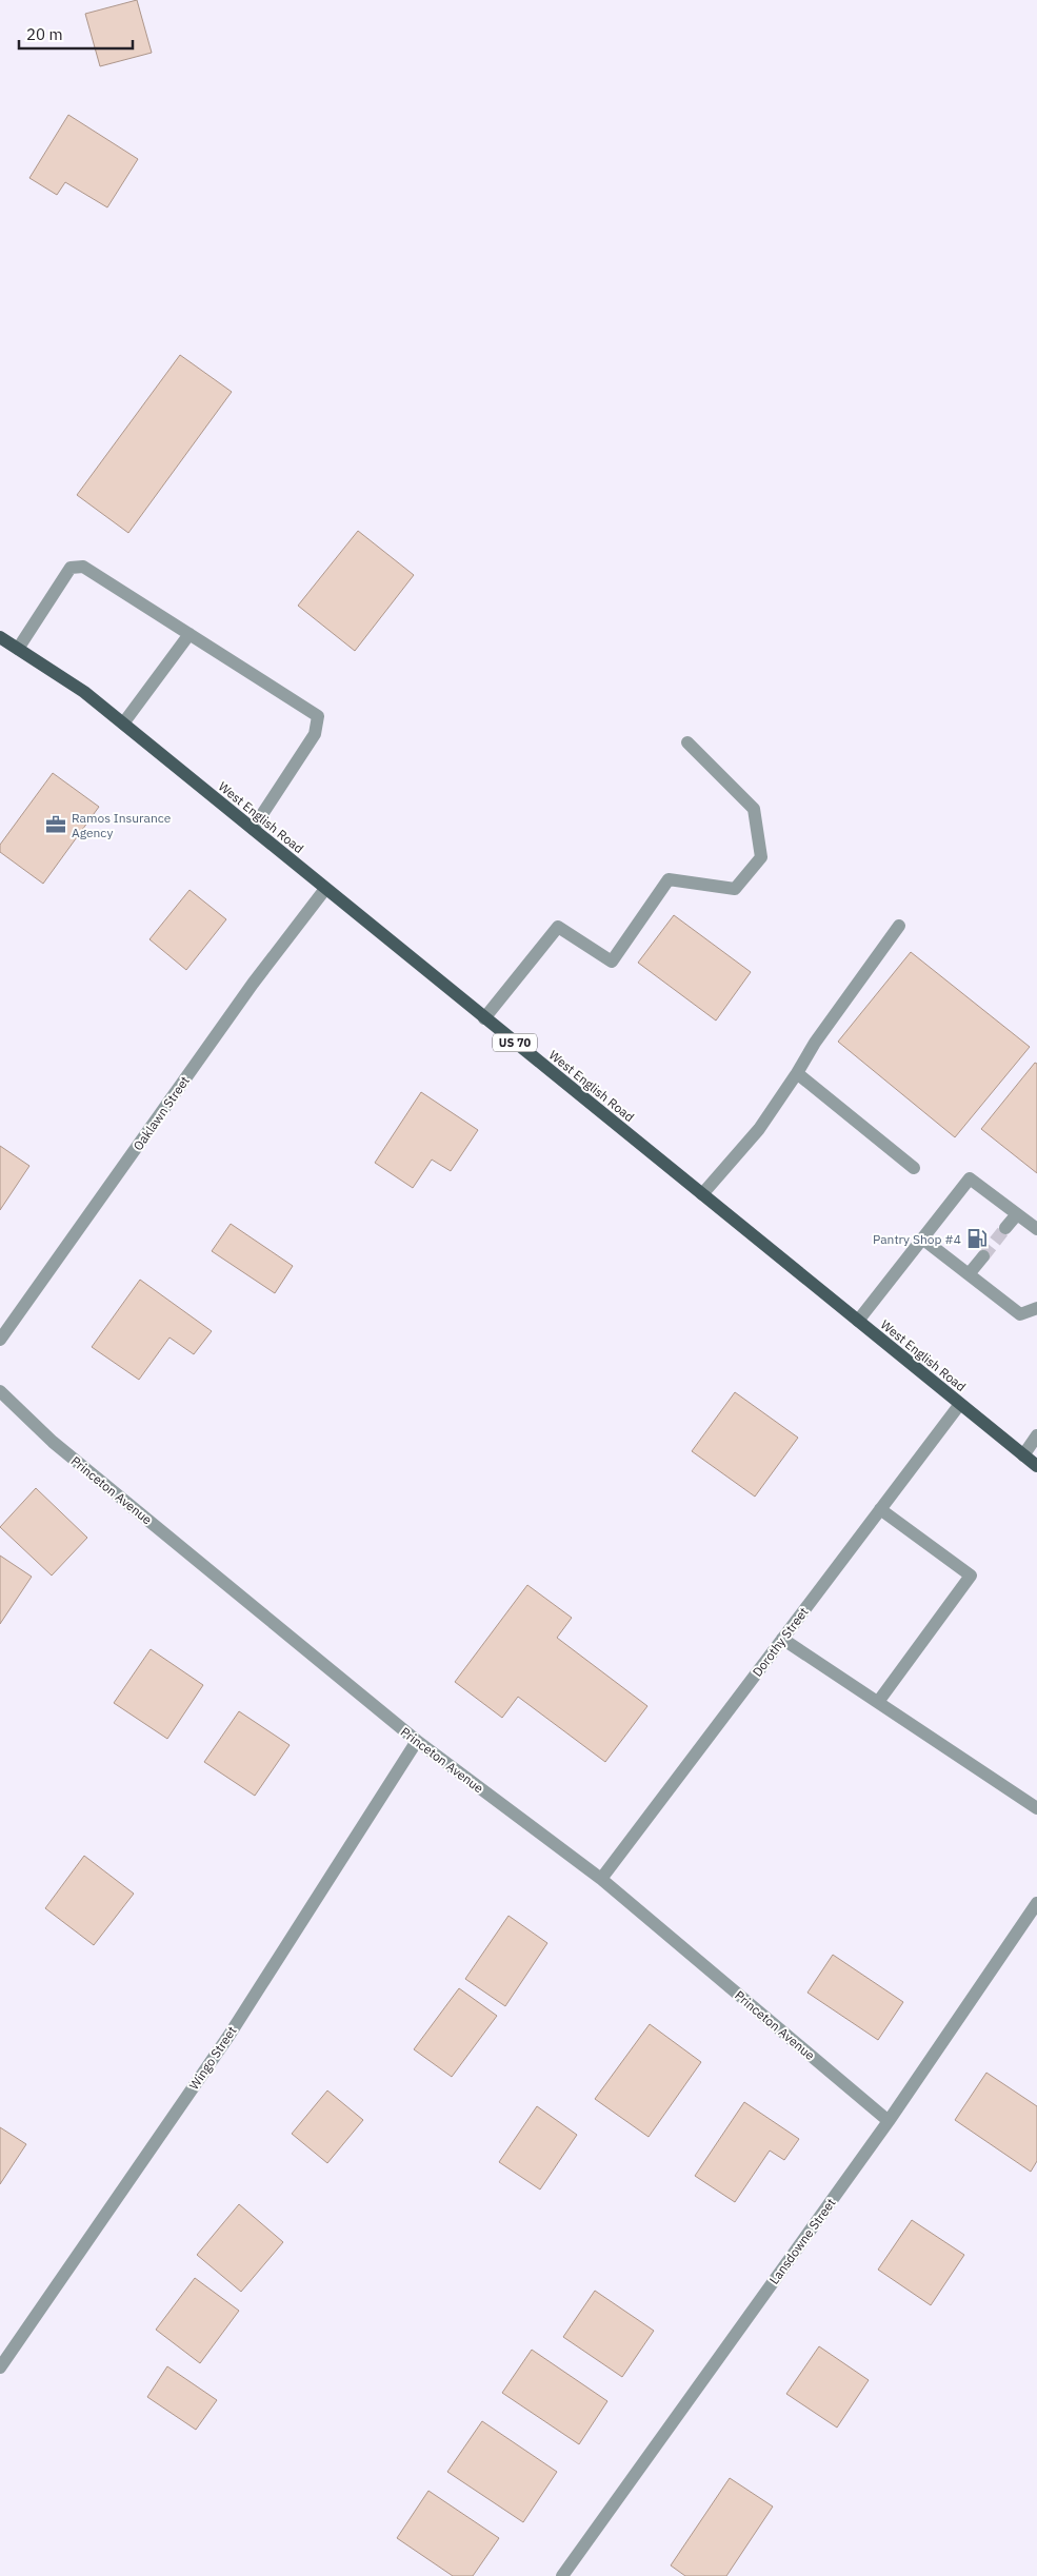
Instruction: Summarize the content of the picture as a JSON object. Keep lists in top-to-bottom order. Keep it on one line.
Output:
{"streets":{"main road":["West English Road","US 70"],"street":["Oaklawn Street","Princeton Avenue","Dorothy Street","Wingo Street","Lansdowne Street"]},"crossings":[["West English Road","Oaklawn Street"],["West English Road","Dorothy Street"],["Princeton Avenue","Dorothy Street"],["Princeton Avenue","Wingo Street"],["Princeton Avenue","Lansdowne Street"]],"places":{"office":["Ramos Insurance Agency"],"fuel station":["Pantry Shop #4"]},"scale_bar":"20 m"}
